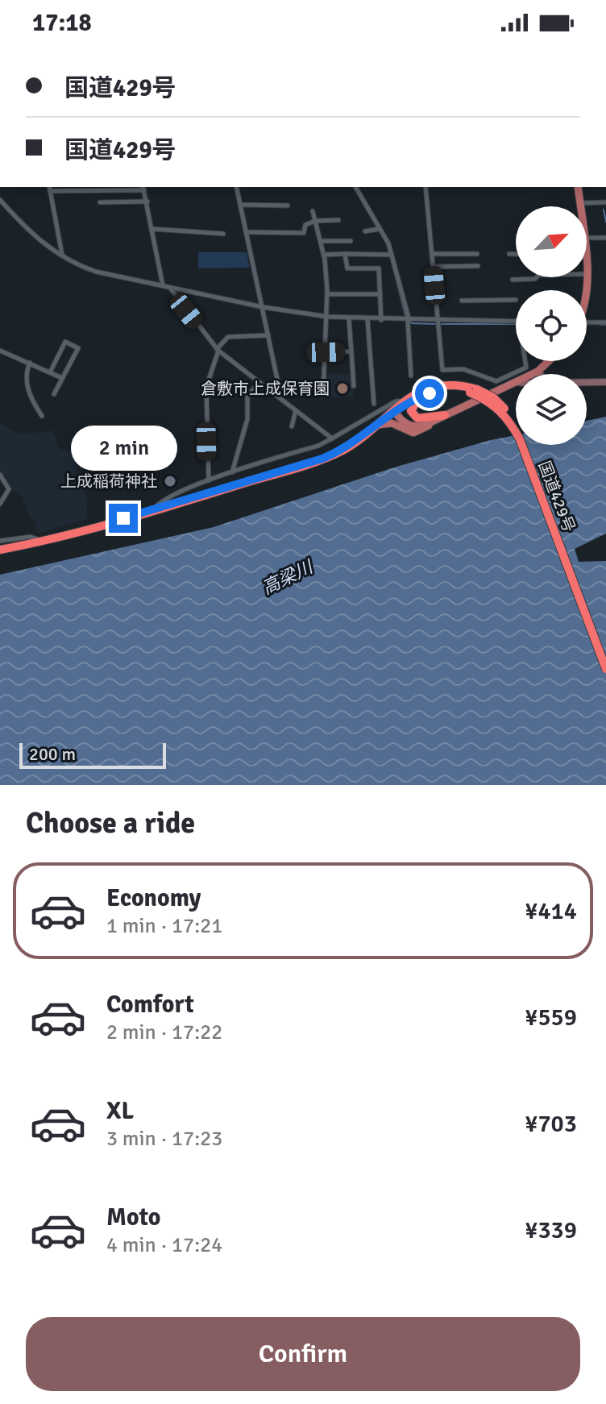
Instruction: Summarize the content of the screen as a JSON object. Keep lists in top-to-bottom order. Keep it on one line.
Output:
{"streets":{"highway":["国道429号"]},"water":["高梁川"],"places":["倉敷市上成保育園","上成稲荷神社"],"scale_bar":"200 m","north":"top right","page":{"status":"17:18","banner":["国道429号","国道429号"],"bubble":"2 min","scale":"200 m","heading":"Choose a ride","list":[{"name":"Economy","note":"1 min · 17:21","value":"¥414"},{"name":"Comfort","note":"2 min · 17:22","value":"¥559"},{"name":"XL","note":"3 min · 17:23","value":"¥703"},{"name":"Moto","note":"4 min · 17:24","value":"¥339"}],"buttons":"Confirm"}}
